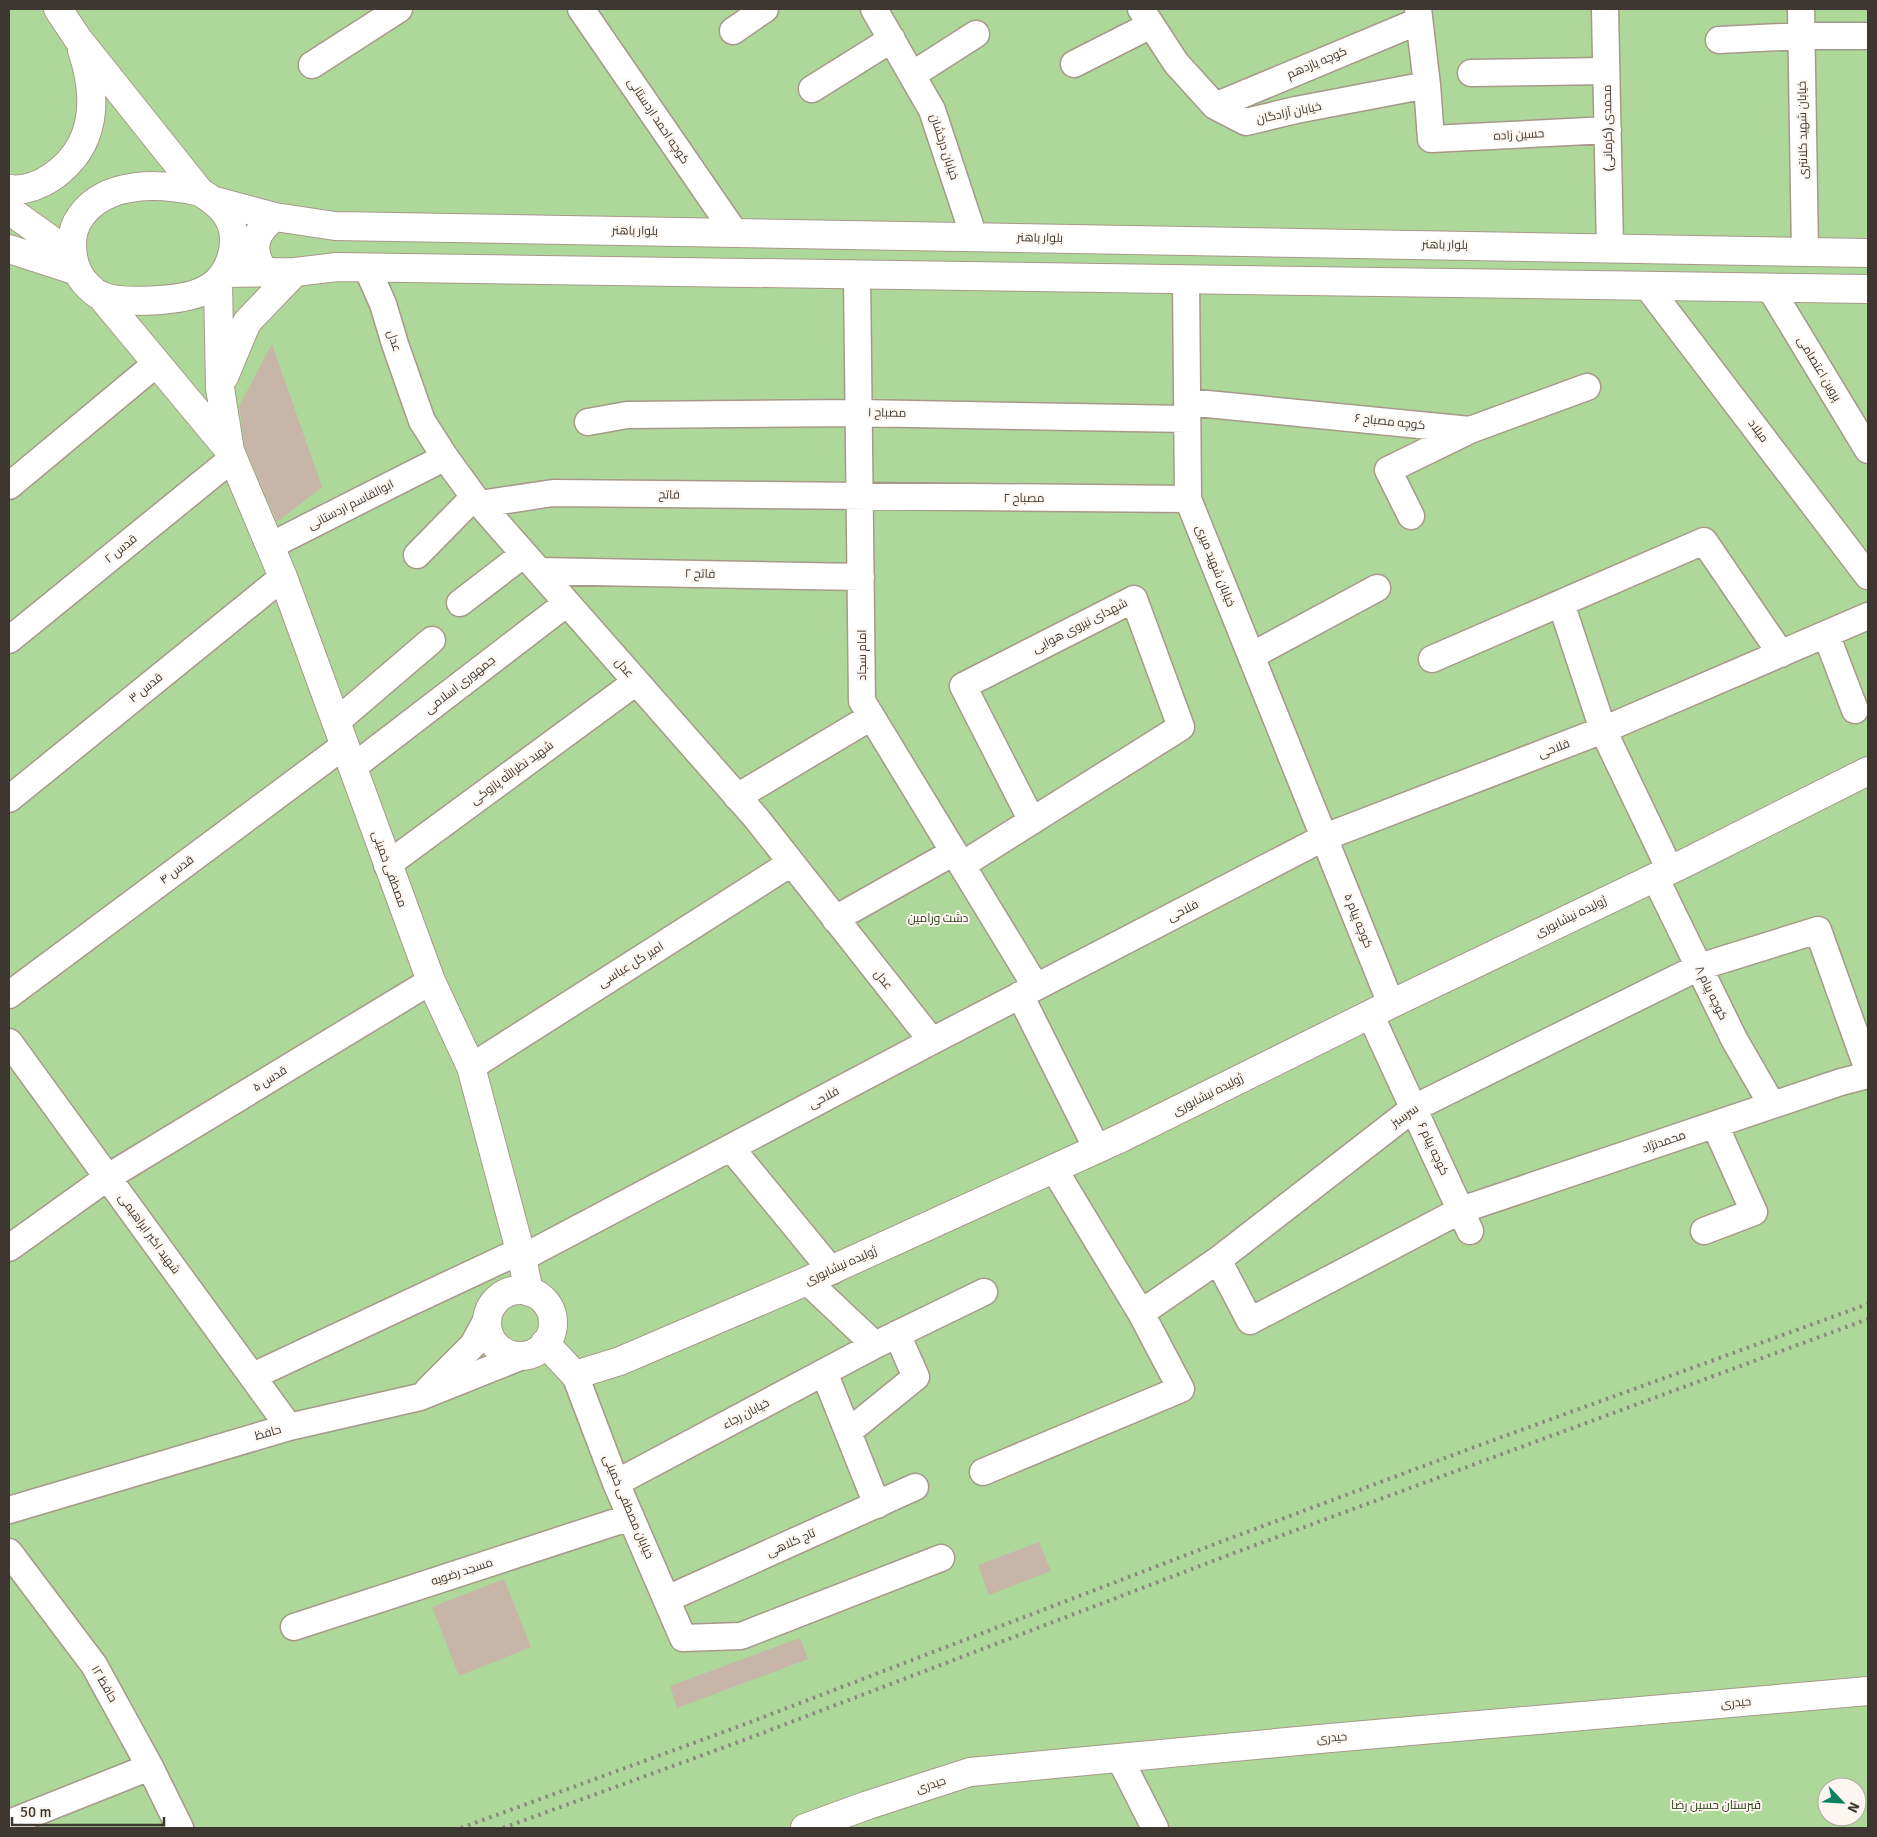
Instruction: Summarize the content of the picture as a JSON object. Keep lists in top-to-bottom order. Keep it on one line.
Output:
{"streets":{"main road":["بلوار باهنر","مصطفی خمینی","ژولیده نیشابوری","حیدری"],"street":["کوچه یازدهم","خیابان آزادگان","کوچه احمد اردستانی","محمدی (کرمانی)","خیابان شهید کلانتری","حسین زاده","خیابان درخشان","عدل","پروین اعتصامی","مصباح ۱","کوچه مصباح ۶","میلاد","فاتح","مصباح ۲","ابوالقاسم اردستانی","قدس ۲","خیابان شهید میری","فاتح ۲","شهدای نیروی هوایی","امام سجاد","جمهوری اسلامی","قدس ۳","فلاحی","شهید نظرالله پازوکی","قدس ۴","کوچه پیام ۵","امیر گل عباسی","کوچه پیام ۸","قدس ۵","سرسبز","محمدنژاد","کوچه پیام ۶","شهید اکبر ابراهیمی","خیابان رجاء","حافظ","خیابان مصطفی خمینی","تاج کلاهی","مسجد رضویه","حافظ ۱۲"]},"crossings":[["کوچه یازدهم","خیابان آزادگان"],["خیابان آزادگان","حسین زاده"],["کوچه احمد اردستانی","بلوار باهنر"],["محمدی (کرمانی)","حسین زاده"],["محمدی (کرمانی)","بلوار باهنر"],["خیابان شهید کلانتری","بلوار باهنر"],["خیابان درخشان","بلوار باهنر"],["عدل","فاتح"],["عدل","فاتح ۲"],["عدل","شهدای نیروی هوایی"],["عدل","جمهوری اسلامی"],["عدل","فلاحی"],["عدل","شهید نظرالله پازوکی"],["عدل","امیر گل عباسی"],["مصباح ۱","کوچه مصباح ۶"],["مصباح ۱","خیابان شهید میری"],["مصباح ۱","امام سجاد"],["کوچه مصباح ۶","خیابان شهید میری"],["فاتح","مصباح ۲"],["فاتح","امام سجاد"],["مصباح ۲","خیابان شهید میری"],["مصباح ۲","امام سجاد"],["ابوالقاسم اردستانی","مصطفی خمینی"],["قدس ۲","مصطفی خمینی"],["خیابان شهید میری","فلاحی"],["خیابان شهید میری","کوچه پیام ۵"],["فاتح ۲","امام سجاد"],["شهدای نیروی هوایی","امام سجاد"],["امام سجاد","فلاحی"],["امام سجاد","ژولیده نیشابوری"],["جمهوری اسلامی","مصطفی خمینی"],["جمهوری اسلامی","قدس ۴"],["قدس ۳","مصطفی خمینی"],["فلاحی","مصطفی خمینی"],["فلاحی","کوچه پیام ۵"],["فلاحی","کوچه پیام ۸"],["فلاحی","شهید اکبر ابراهیمی"],["شهید نظرالله پازوکی","مصطفی خمینی"],["مصطفی خمینی","قدس ۴"],["مصطفی خمینی","امیر گل عباسی"],["مصطفی خمینی","قدس ۵"],["مصطفی خمینی","حافظ"],["ژولیده نیشابوری","کوچه پیام ۵"],["ژولیده نیشابوری","کوچه پیام ۸"],["ژولیده نیشابوری","کوچه پیام ۶"],["ژولیده نیشابوری","خیابان مصطفی خمینی"],["کوچه پیام ۵","کوچه پیام ۶"],["کوچه پیام ۸","سرسبز"],["کوچه پیام ۸","محمدنژاد"],["قدس ۵","شهید اکبر ابراهیمی"],["سرسبز","محمدنژاد"],["سرسبز","کوچه پیام ۶"],["محمدنژاد","کوچه پیام ۶"],["شهید اکبر ابراهیمی","حافظ"],["خیابان رجاء","خیابان مصطفی خمینی"],["خیابان مصطفی خمینی","تاج کلاهی"],["خیابان مصطفی خمینی","مسجد رضویه"]],"parks":["دشت ورامین","قبرستان حسین رضا"],"scale_bar":"50 m","north":"bottom right"}
